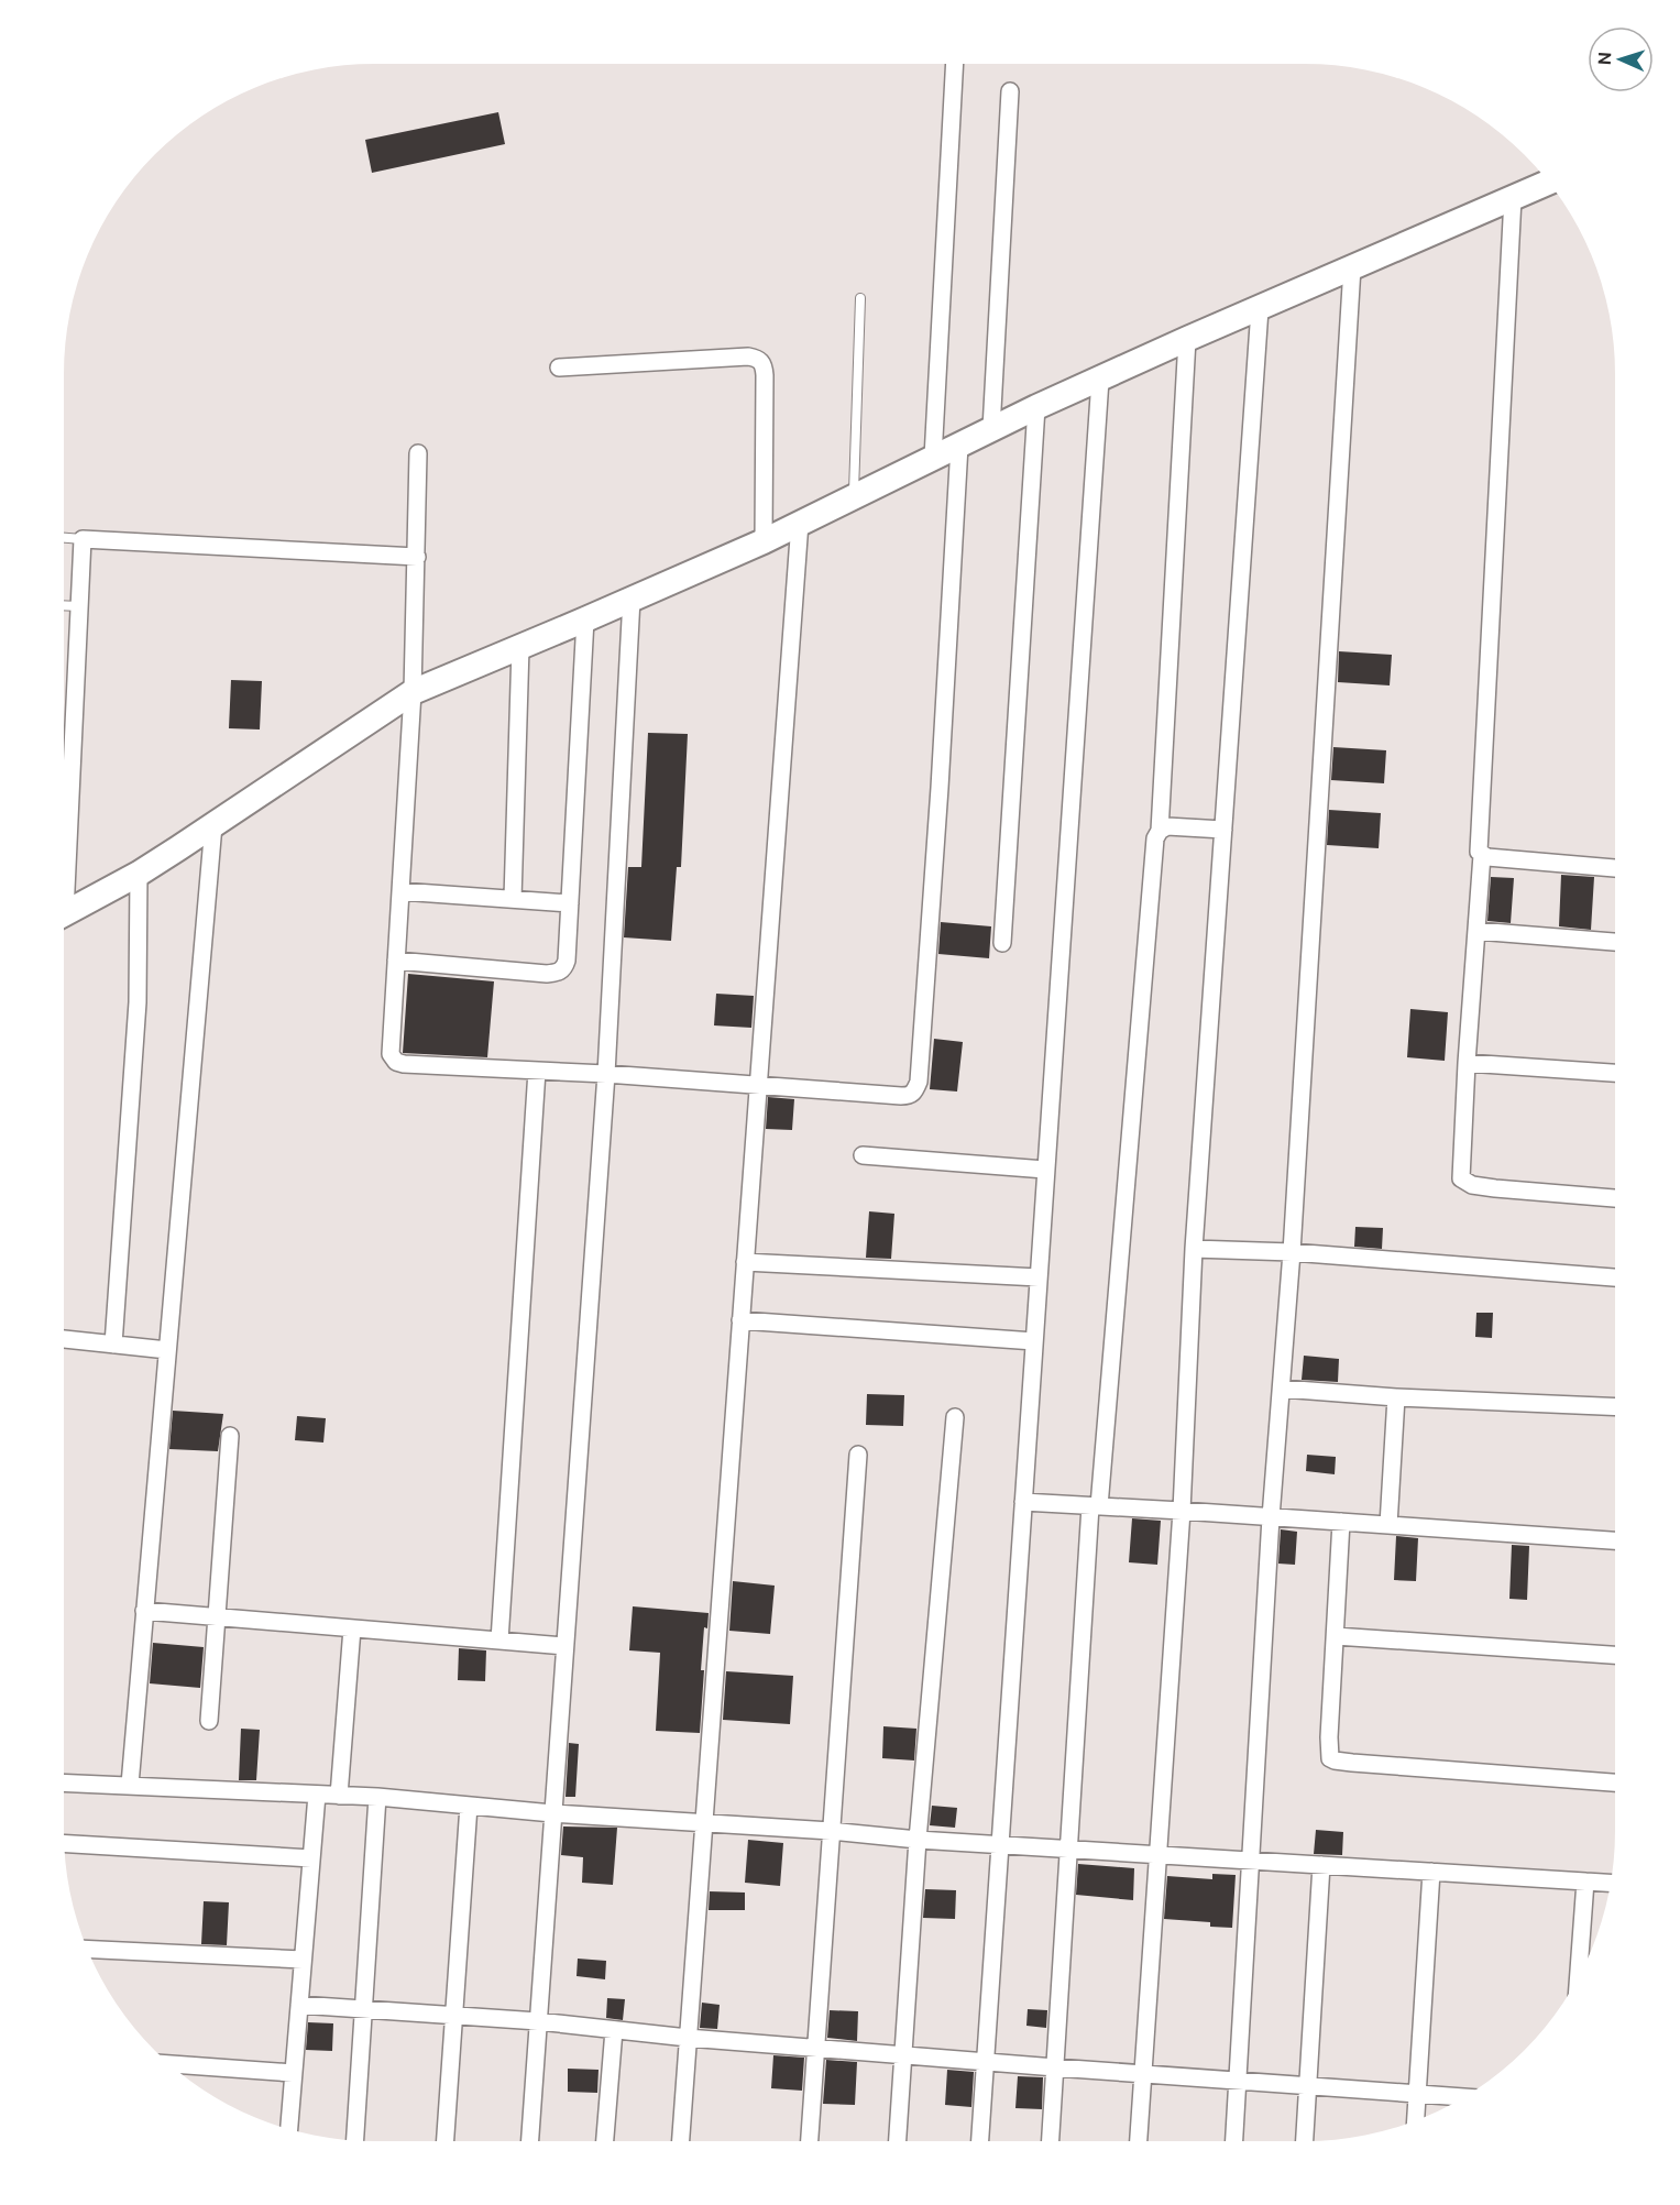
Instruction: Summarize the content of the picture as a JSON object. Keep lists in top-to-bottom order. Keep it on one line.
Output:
{"north":"left"}
